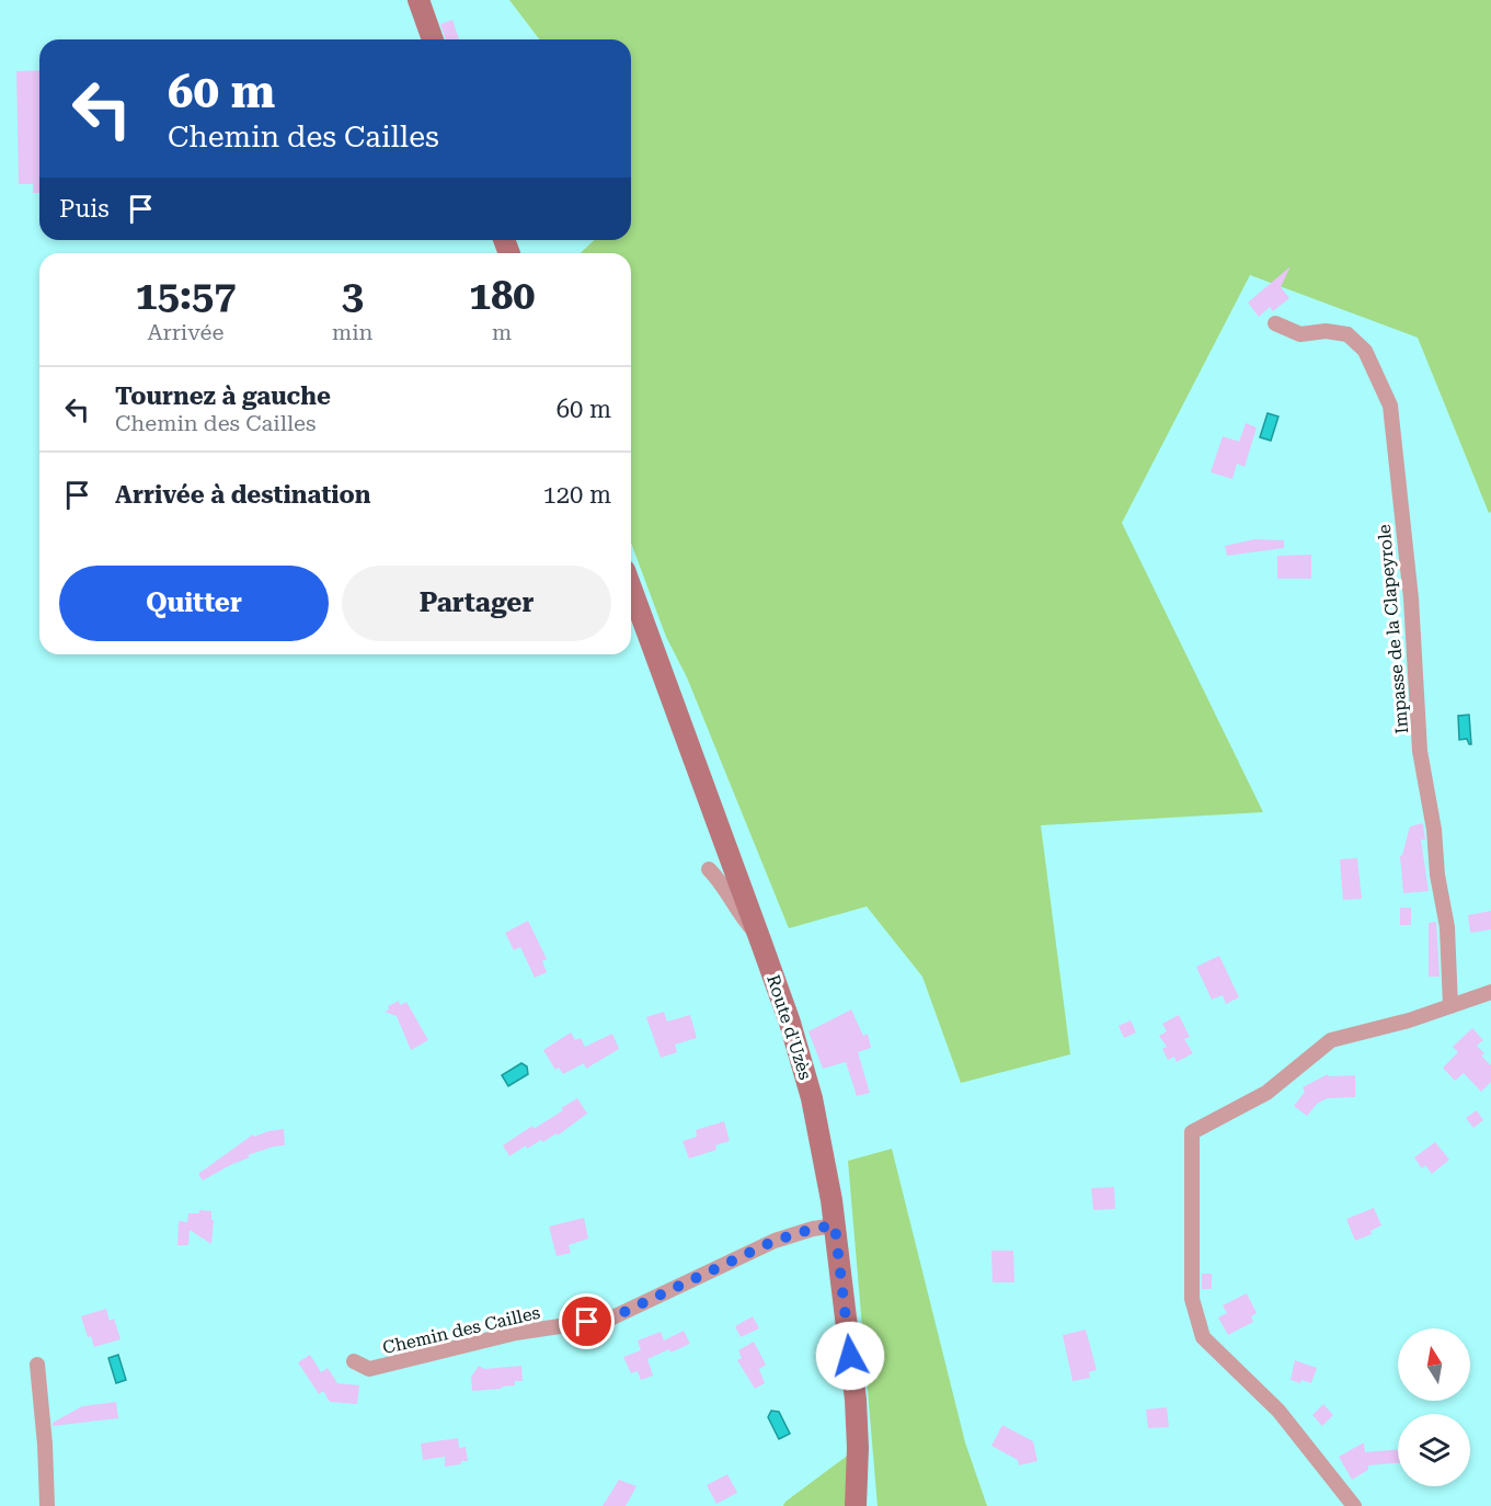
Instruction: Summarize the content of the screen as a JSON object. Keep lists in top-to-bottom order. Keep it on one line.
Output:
{"streets":{"main road":["Route d'Uzès"],"street":["Impasse de la Clapeyrole","Chemin des Cailles"]},"crossings":[["Route d'Uzès","Chemin des Cailles"]],"north":"top","page":{"turn":["60 m","Chemin des Cailles"],"then":"Puis","eta":["15:57","Arrivée","3","min","180","m"],"list":[{"name":"Tournez à gauche","note":"Chemin des Cailles","value":"60 m"},{"name":"Arrivée à destination","value":"120 m"}],"buttons":["Quitter","Partager"]}}
